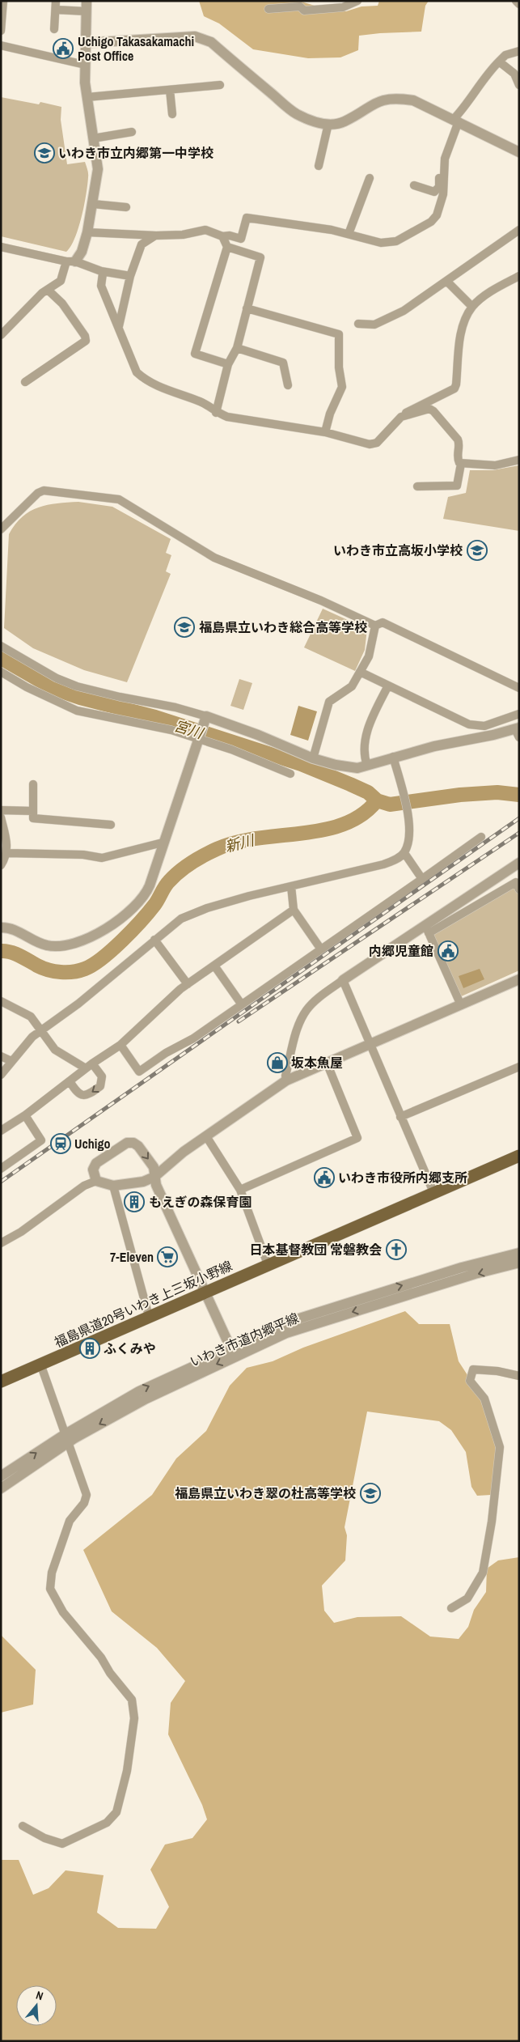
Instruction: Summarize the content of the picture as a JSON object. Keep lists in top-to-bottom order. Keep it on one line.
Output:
{"streets":{"main road":["福島県道20号いわき上三坂小野線"],"street":["いわき市道内郷平線"]},"water":["宮川","新川"],"places":{"public building":["Uchigo Takasakamachi Post Office","内郷児童館","いわき市役所内郷支所"],"school or university":["いわき市立内郷第一中学校","いわき市立高坂小学校","福島県立いわき総合高等学校","福島県立いわき翠の杜高等学校"],"shop":["坂本魚屋"],"station":["Uchigo"],"building":["もえぎの森保育園","ふくみや"],"church":["日本基督教団 常磐教会"],"supermarket":["7-Eleven"]},"north":"top"}
